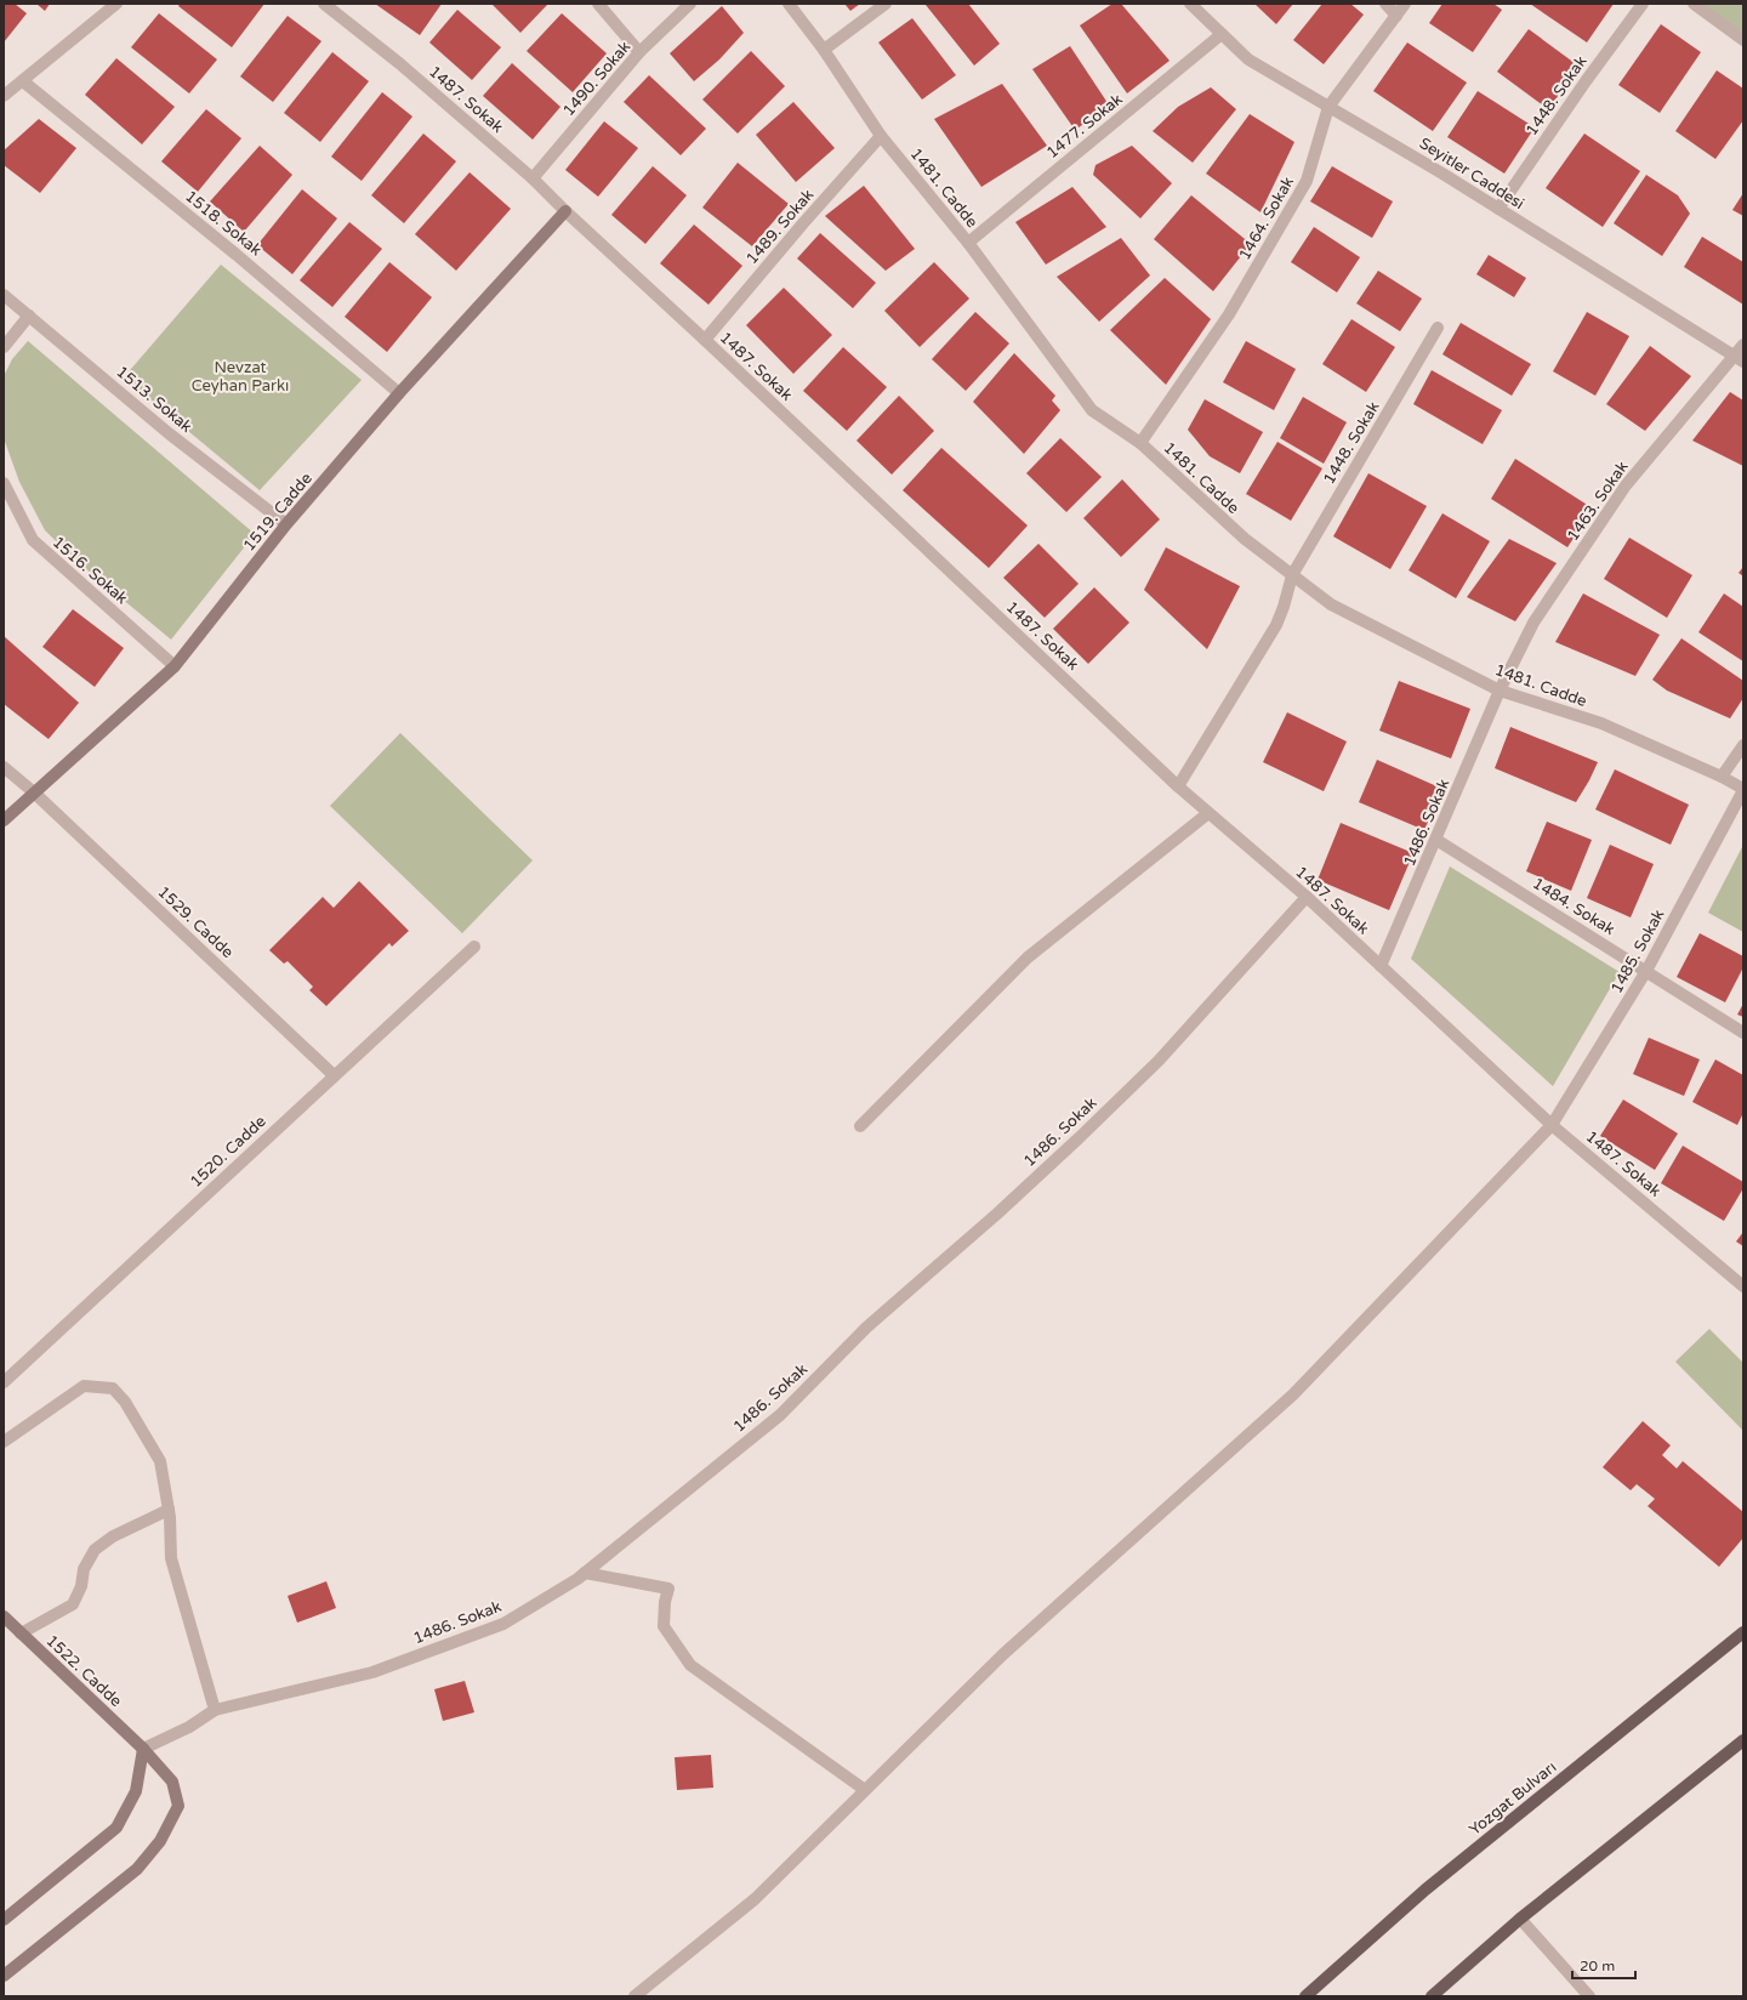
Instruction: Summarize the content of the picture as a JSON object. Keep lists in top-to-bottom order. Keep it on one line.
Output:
{"streets":{"main road":["Yozgat Bulvarı"],"street":["1490. Sokak","1448. Sokak","1487. Sokak","1477. Sokak","Seyitler Caddesi","1481. Cadde","1464. Sokak","1518. Sokak","1489. Sokak","1513. Sokak","1463. Sokak","1519. Cadde","1516. Sokak","1486. Sokak","1484. Sokak","1529. Cadde","1485. Sokak","1520. Cadde","1522. Cadde"]},"crossings":[["1490. Sokak","1487. Sokak"],["1448. Sokak","1487. Sokak"],["1448. Sokak","Seyitler Caddesi"],["1448. Sokak","1481. Cadde"],["1487. Sokak","1489. Sokak"],["1487. Sokak","1519. Cadde"],["1487. Sokak","1486. Sokak"],["1487. Sokak","1485. Sokak"],["1477. Sokak","Seyitler Caddesi"],["1477. Sokak","1481. Cadde"],["Seyitler Caddesi","1464. Sokak"],["Seyitler Caddesi","1463. Sokak"],["1481. Cadde","1464. Sokak"],["1481. Cadde","1489. Sokak"],["1481. Cadde","1463. Sokak"],["1481. Cadde","1486. Sokak"],["1481. Cadde","1485. Sokak"],["1518. Sokak","1519. Cadde"],["1513. Sokak","1519. Cadde"],["1463. Sokak","1486. Sokak"],["1519. Cadde","1516. Sokak"],["1519. Cadde","1529. Cadde"],["1486. Sokak","1484. Sokak"],["1486. Sokak","1522. Cadde"],["1484. Sokak","1485. Sokak"],["1529. Cadde","1520. Cadde"]],"parks":["Nevzat Ceyhan Parkı"],"scale_bar":"20 m"}
